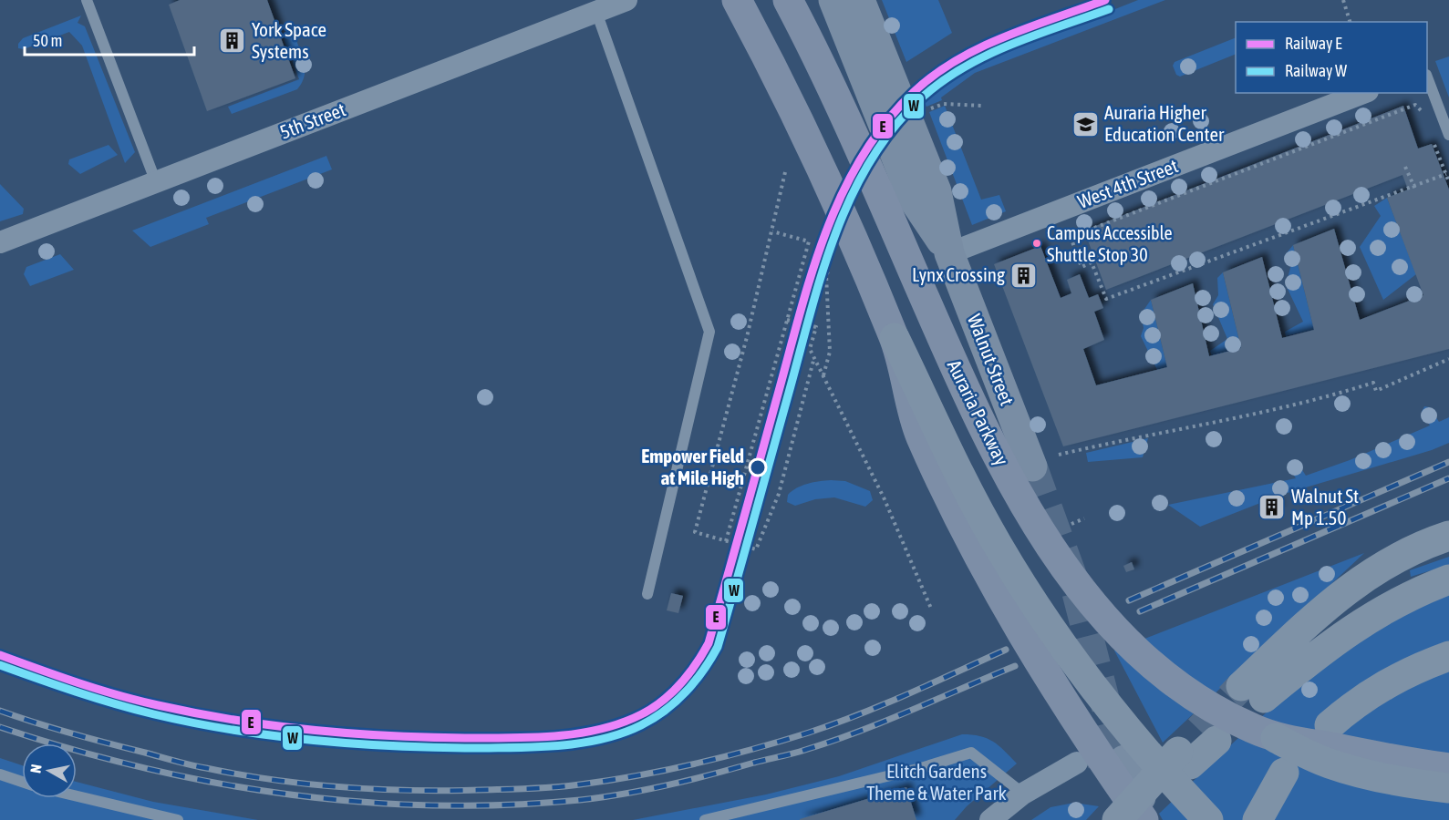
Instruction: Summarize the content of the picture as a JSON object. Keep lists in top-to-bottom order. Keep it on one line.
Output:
{"streets":{"main road":["Auraria Parkway"],"street":["5th Street","West 4th Street","Walnut Street"]},"crossings":[["West 4th Street","Walnut Street"]],"parks":["Elitch Gardens Theme & Water Park"],"places":{"building":["York Space Systems","Lynx Crossing","Walnut St Mp 1.50"],"school or university":["Auraria Higher Education Center"],"other":["Campus Accessible Shuttle Stop 30","Empower Field at Mile High"]},"lines":["rail line E","rail line W"],"legend":["Railway E","Railway W"],"scale_bar":"50 m","north":"left"}
